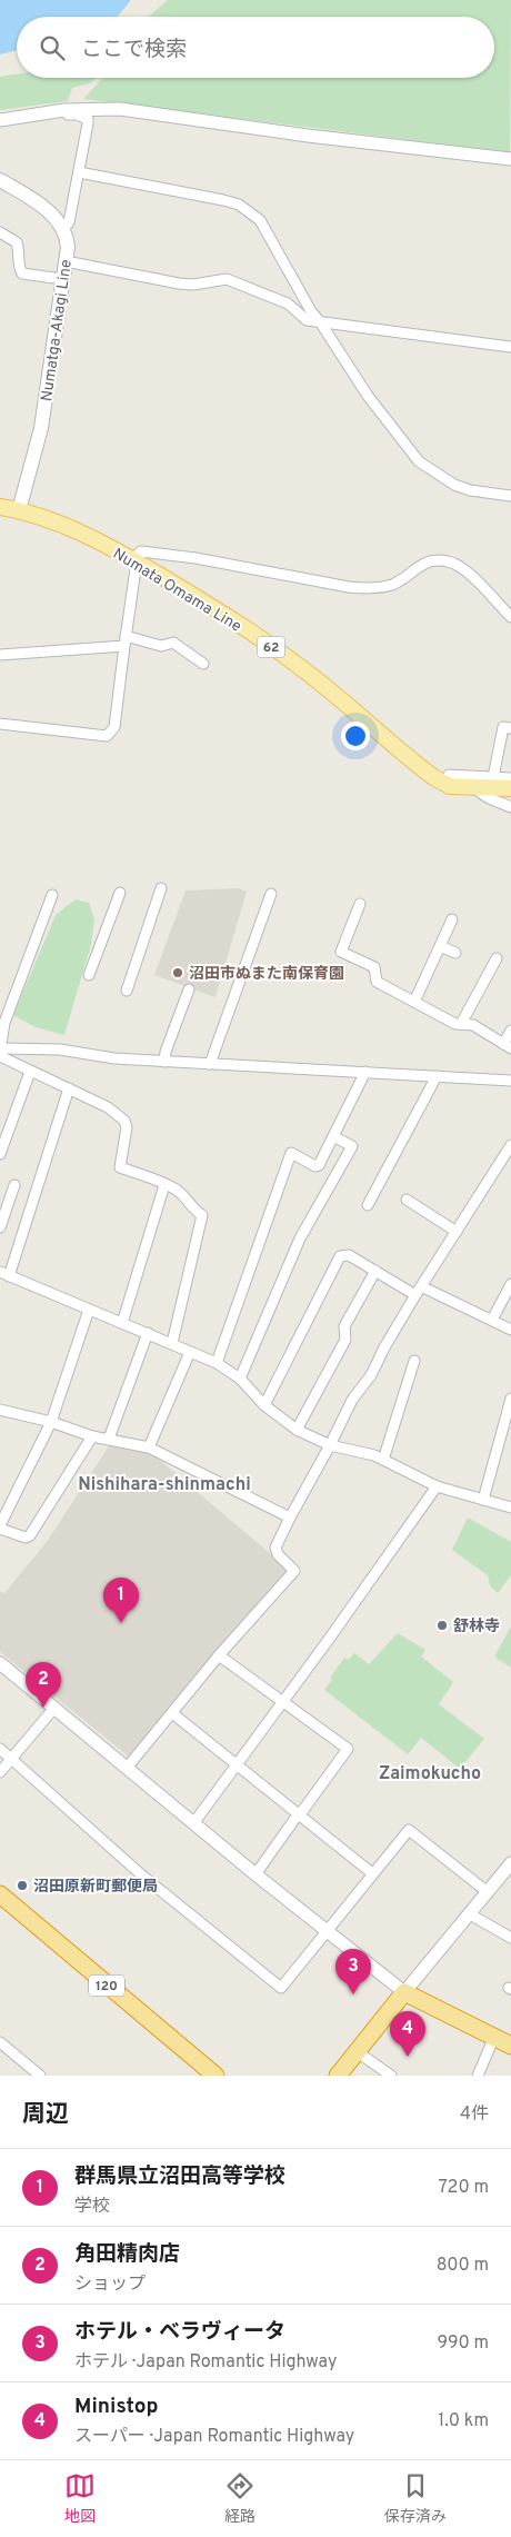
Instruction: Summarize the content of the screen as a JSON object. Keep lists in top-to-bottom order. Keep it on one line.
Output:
{"streets":{"highway":["120"],"main road":["Numatga-Akagi Line","Numata Omama Line","62"]},"crossings":[["Numatga-Akagi Line","Numata Omama Line"]],"districts":["Nishihara-shinmachi","Zaimokucho"],"places":["沼田市ぬまた南保育園","舒林寺","沼田原新町郵便局"],"page":{"search":"ここで検索","pins":["1","2","3","4"],"heading":["周辺","4件"],"list":[{"mark":"1","name":"群馬県立沼田高等学校","note":"学校","value":"720 m"},{"mark":"2","name":"角田精肉店","note":"ショップ","value":"800 m"},{"mark":"3","name":"ホテル・ベラヴィータ","note":"ホテル · Japan Romantic Highway","value":"990 m"},{"mark":"4","name":"Ministop","note":"スーパー · Japan Romantic Highway","value":"1.0 km"}],"nav":["地図","経路","保存済み"]}}
